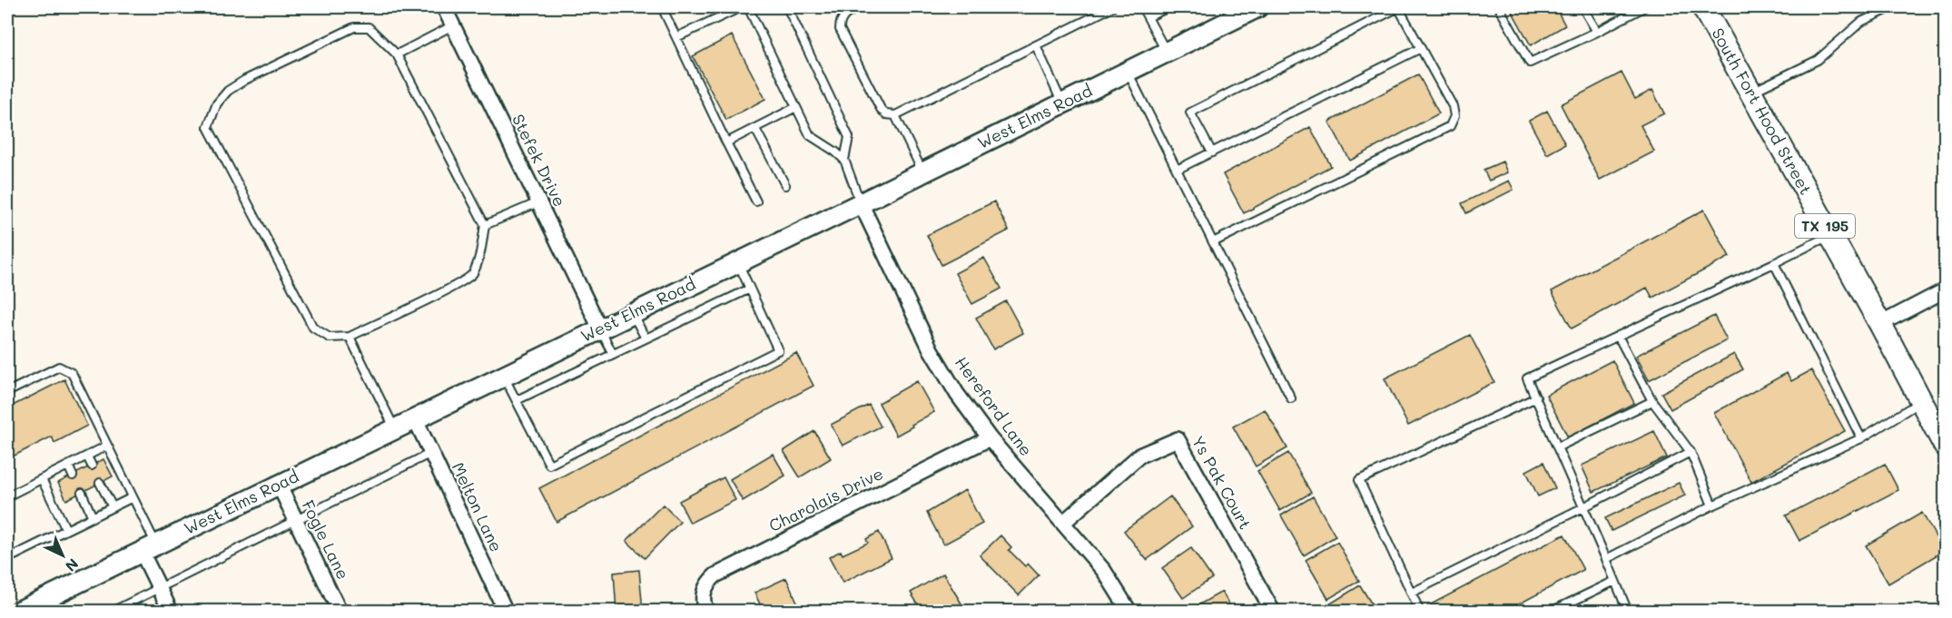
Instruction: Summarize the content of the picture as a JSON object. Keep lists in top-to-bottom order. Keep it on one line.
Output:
{"streets":{"highway":["South Fort Hood Street","TX 195"],"main road":["West Elms Road"],"street":["Stefek Drive","Hereford Lane","Ys Pak Court","Charolais Drive","Melton Lane","Fogle Lane"]},"crossings":[["West Elms Road","Stefek Drive"],["West Elms Road","Hereford Lane"],["West Elms Road","Melton Lane"],["West Elms Road","Fogle Lane"],["Hereford Lane","Ys Pak Court"],["Hereford Lane","Charolais Drive"]],"north":"bottom right"}
